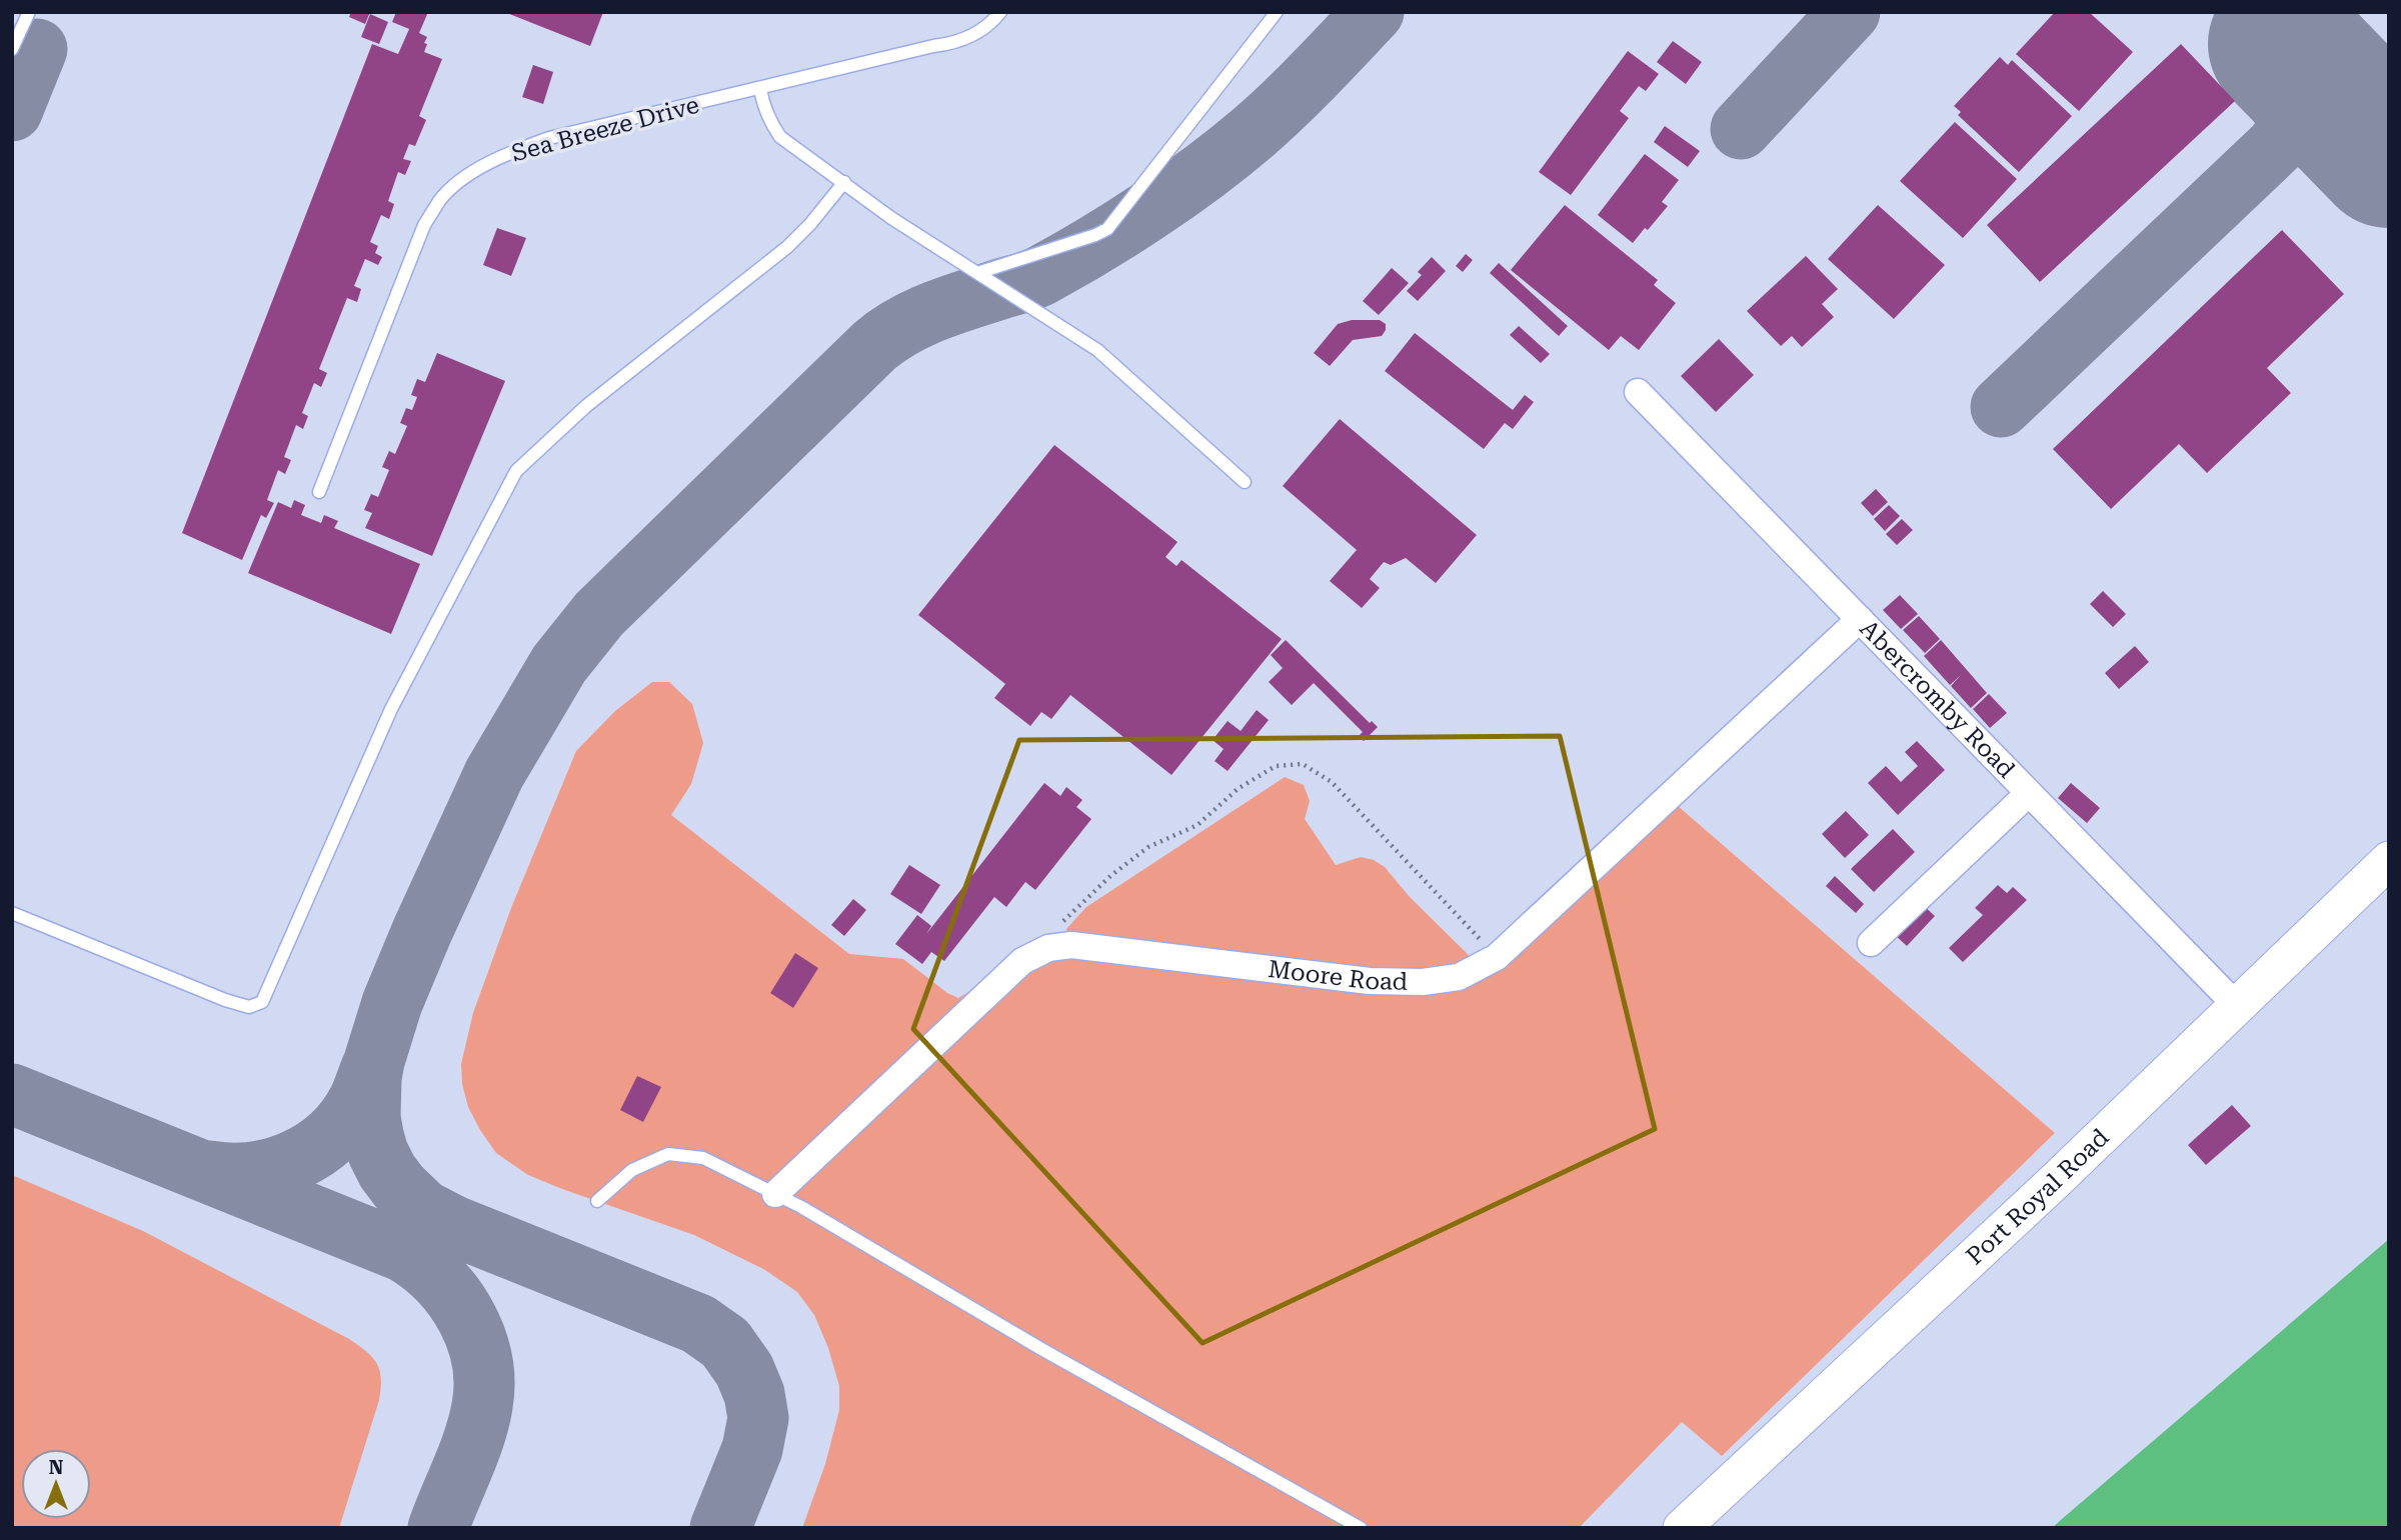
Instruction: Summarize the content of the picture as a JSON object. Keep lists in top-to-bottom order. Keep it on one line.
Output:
{"streets":{"main road":["Port Royal Road"],"street":["Abercromby Road","Moore Road"],"lane":["Sea Breeze Drive"]},"crossings":[["Abercromby Road","Moore Road"],["Abercromby Road","Port Royal Road"]],"north":"top"}
